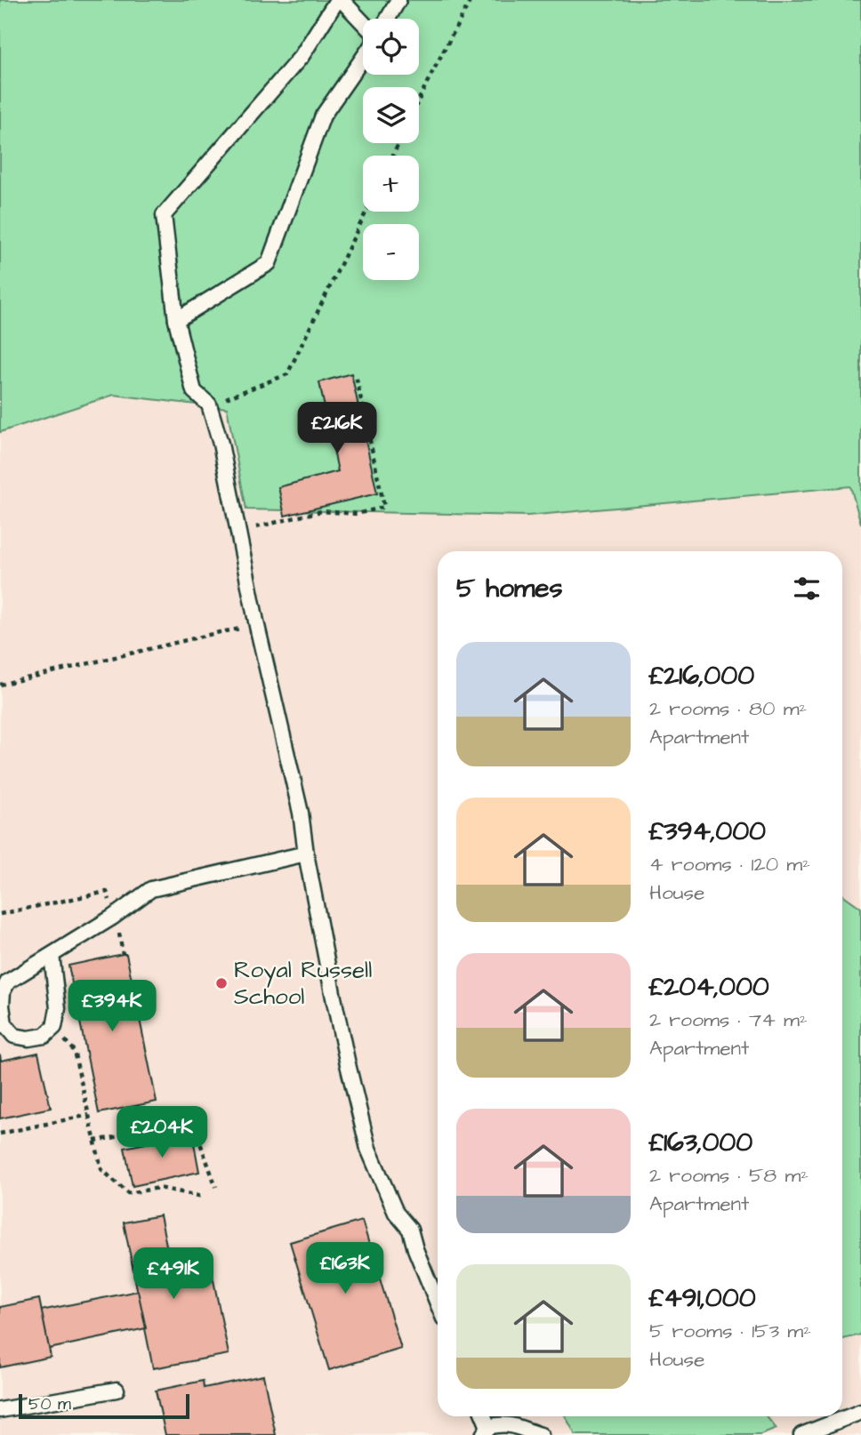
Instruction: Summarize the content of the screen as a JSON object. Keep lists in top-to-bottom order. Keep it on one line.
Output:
{"places":["Royal Russell School"],"scale_bar":"50 m","page":{"map_buttons":["+","−"],"price":["£216K","£394K","£204K","£163K","£491K"],"heading":"5 homes","list":[{"name":"£216,000","note":"2 rooms · 80 m² · Apartment"},{"name":"£394,000","note":"4 rooms · 120 m² · House"},{"name":"£204,000","note":"2 rooms · 74 m² · Apartment"},{"name":"£163,000","note":"2 rooms · 58 m² · Apartment"},{"name":"£491,000","note":"5 rooms · 153 m² · House"}],"scale":"50 m"}}
